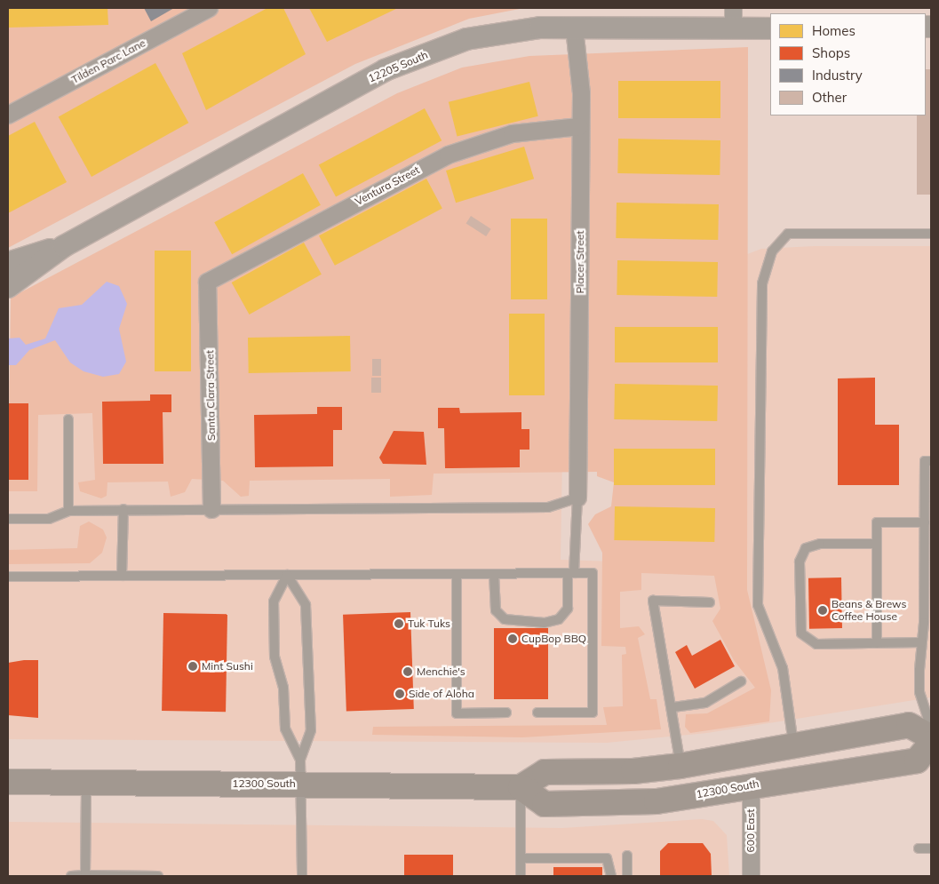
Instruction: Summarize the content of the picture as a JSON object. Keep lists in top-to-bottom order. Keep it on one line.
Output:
{"streets":{"main road":["12300 South"],"street":["Tilden Parc Lane","12205 South","Ventura Street","Placer Street","Santa Clara Street","600 East"]},"crossings":[["12205 South","Placer Street"],["Ventura Street","Placer Street"],["Ventura Street","Santa Clara Street"],["12300 South","600 East"]],"places":["Beans & Brews Coffee House","Tuk Tuks","CupBop BBQ","Mint Sushi","Menchie's","Side of Aloha"],"legend":["Homes","Shops","Industry","Other"]}
